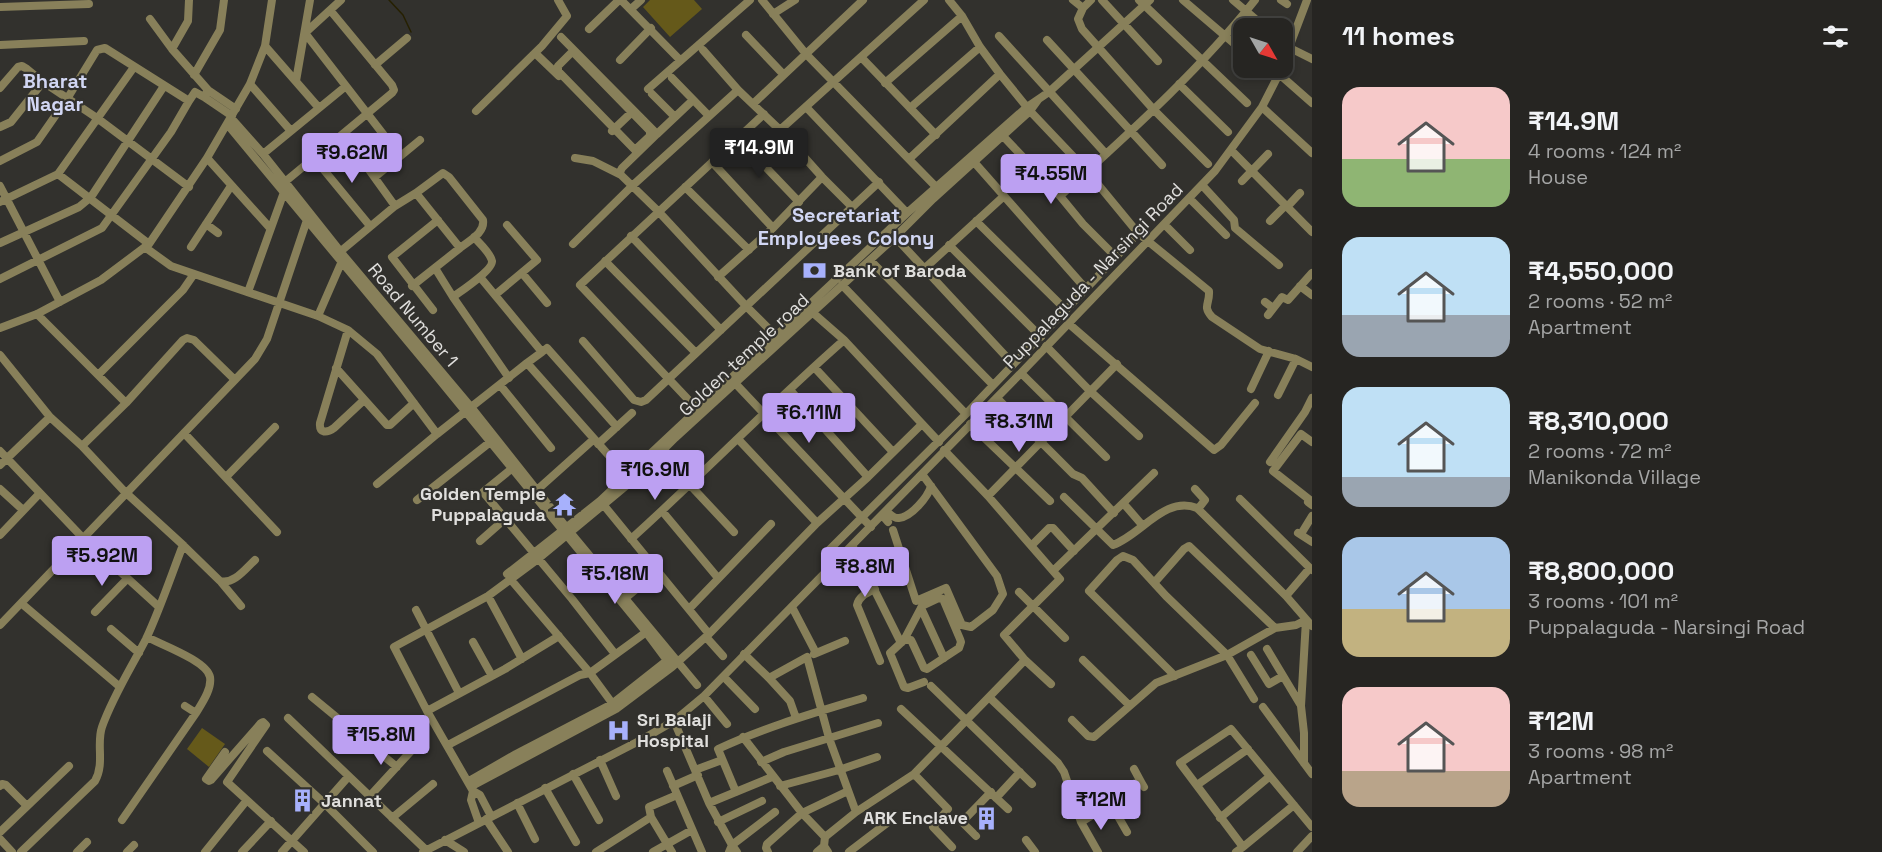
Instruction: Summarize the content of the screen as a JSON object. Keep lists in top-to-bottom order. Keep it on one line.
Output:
{"streets":{"street":["Puppalaguda - Narsingi Road","Road Number 1","Golden temple road"]},"crossings":[["Road Number 1","Golden temple road"]],"districts":["Bharat Nagar","Secretariat Employees Colony"],"places":{"bank":["Bank of Baroda"],"temple":["Golden Temple Puppalaguda"],"hospital":["Sri Balaji Hospital"],"building":["Jannat","ARK Enclave"]},"north":"bottom right","page":{"heading":"11 homes","list":[{"name":"₹14.9M","note":"4 rooms · 124 m² · House"},{"name":"₹4,550,000","note":"2 rooms · 52 m² · Apartment"},{"name":"₹8,310,000","note":"2 rooms · 72 m² · Manikonda Village"},{"name":"₹8,800,000","note":"3 rooms · 101 m² · Puppalaguda - Narsingi Road"},{"name":"₹12M","note":"3 rooms · 98 m² · Apartment"}],"price":["₹14.9M","₹9.62M","₹4.55M","₹6.11M","₹8.31M","₹16.9M","₹5.92M","₹8.8M","₹5.18M","₹15.8M","₹12M"]}}
